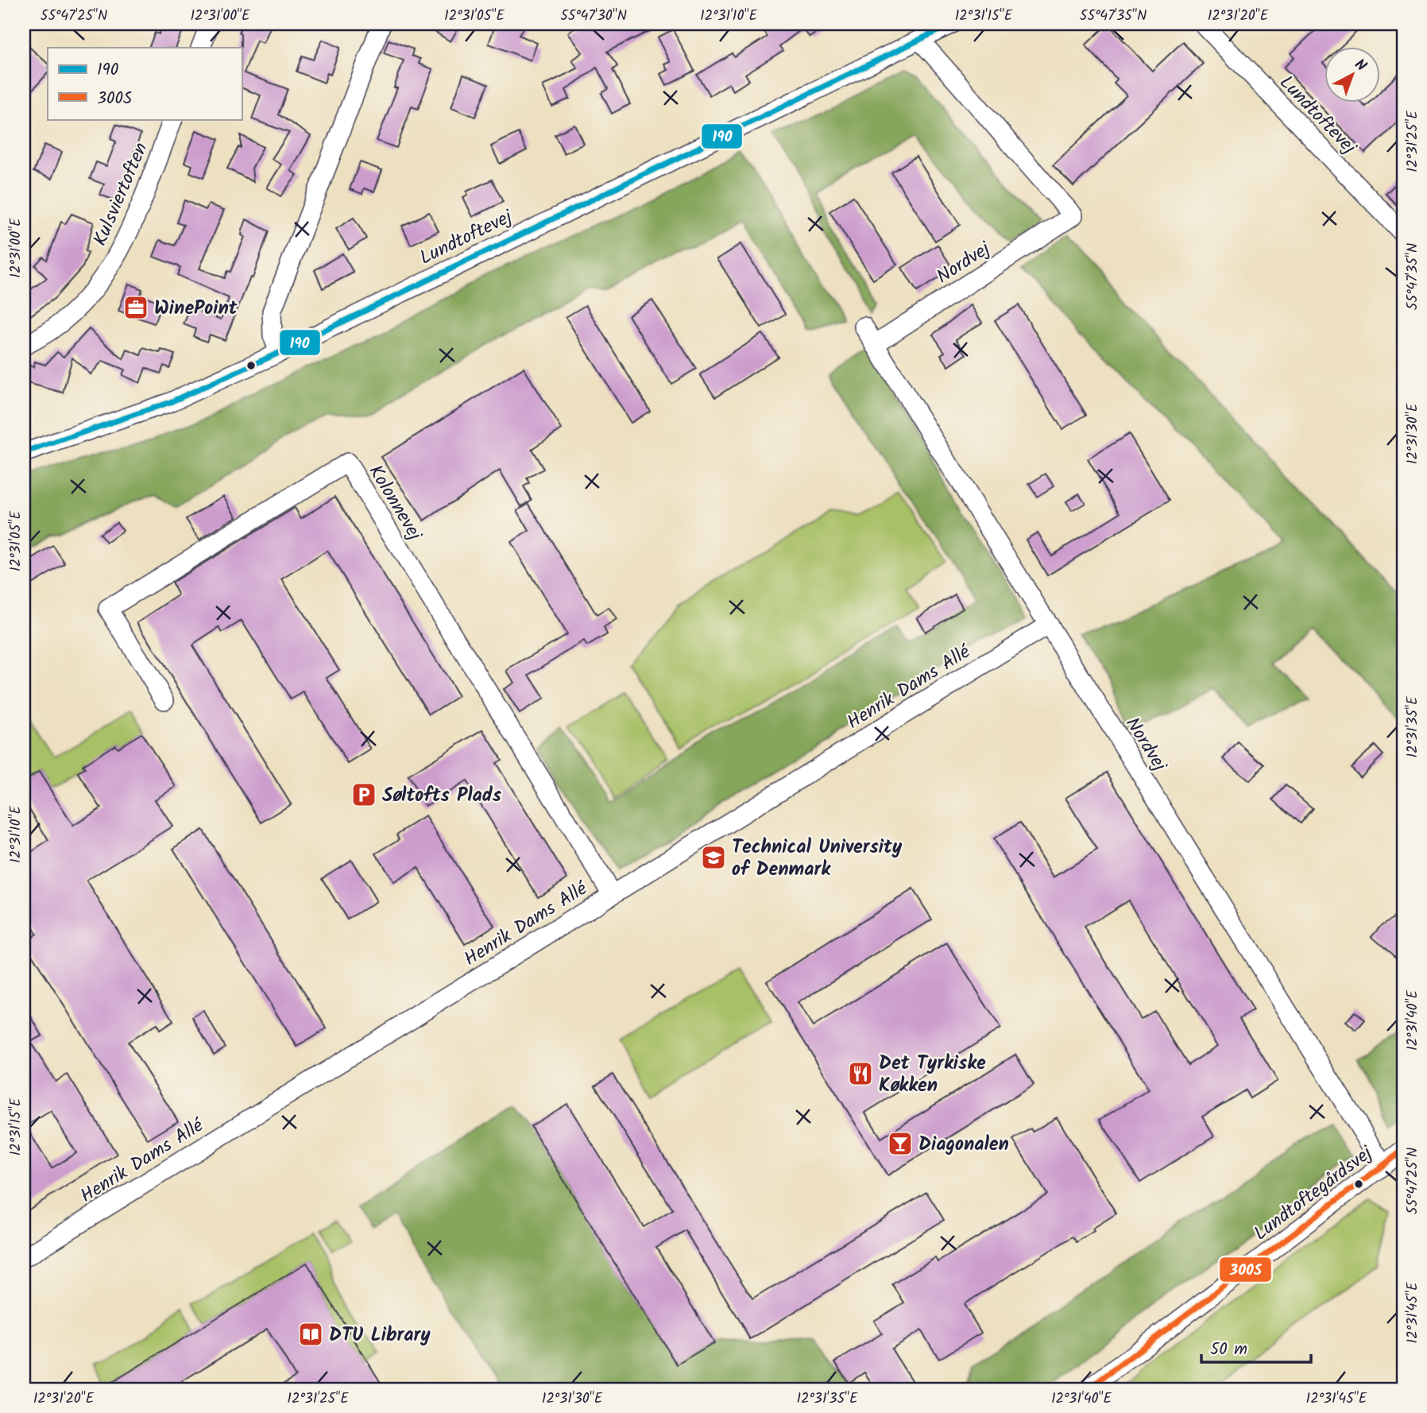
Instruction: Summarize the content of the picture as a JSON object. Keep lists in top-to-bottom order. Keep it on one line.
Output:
{"streets":{"street":["Lundtoftevej","Kulsviertoften","Nordvej","Kolonnevej","Henrik Dams Allé","Lundtoftegårdsvej"]},"crossings":[["Lundtoftevej","Nordvej"],["Nordvej","Henrik Dams Allé"],["Nordvej","Lundtoftegårdsvej"],["Kolonnevej","Henrik Dams Allé"]],"places":{"office":["WinePoint"],"parking":["Søltofts Plads"],"school or university":["Technical University of Denmark"],"restaurant":["Det Tyrkiske Køkken"],"bar":["Diagonalen"],"library":["DTU Library"]},"lines":["transit line 190","transit line 300S"],"legend":["190","300S"],"scale_bar":"50 m","north":"top right","coordinates":["55°47'25\"N","12°31'00\"E","12°31'05\"E","55°47'30\"N","12°31'10\"E","12°31'15\"E","55°47'35\"N","12°31'20\"E","12°31'25\"E","12°31'30\"E","12°31'35\"E","12°31'40\"E","12°31'45\"E"]}
